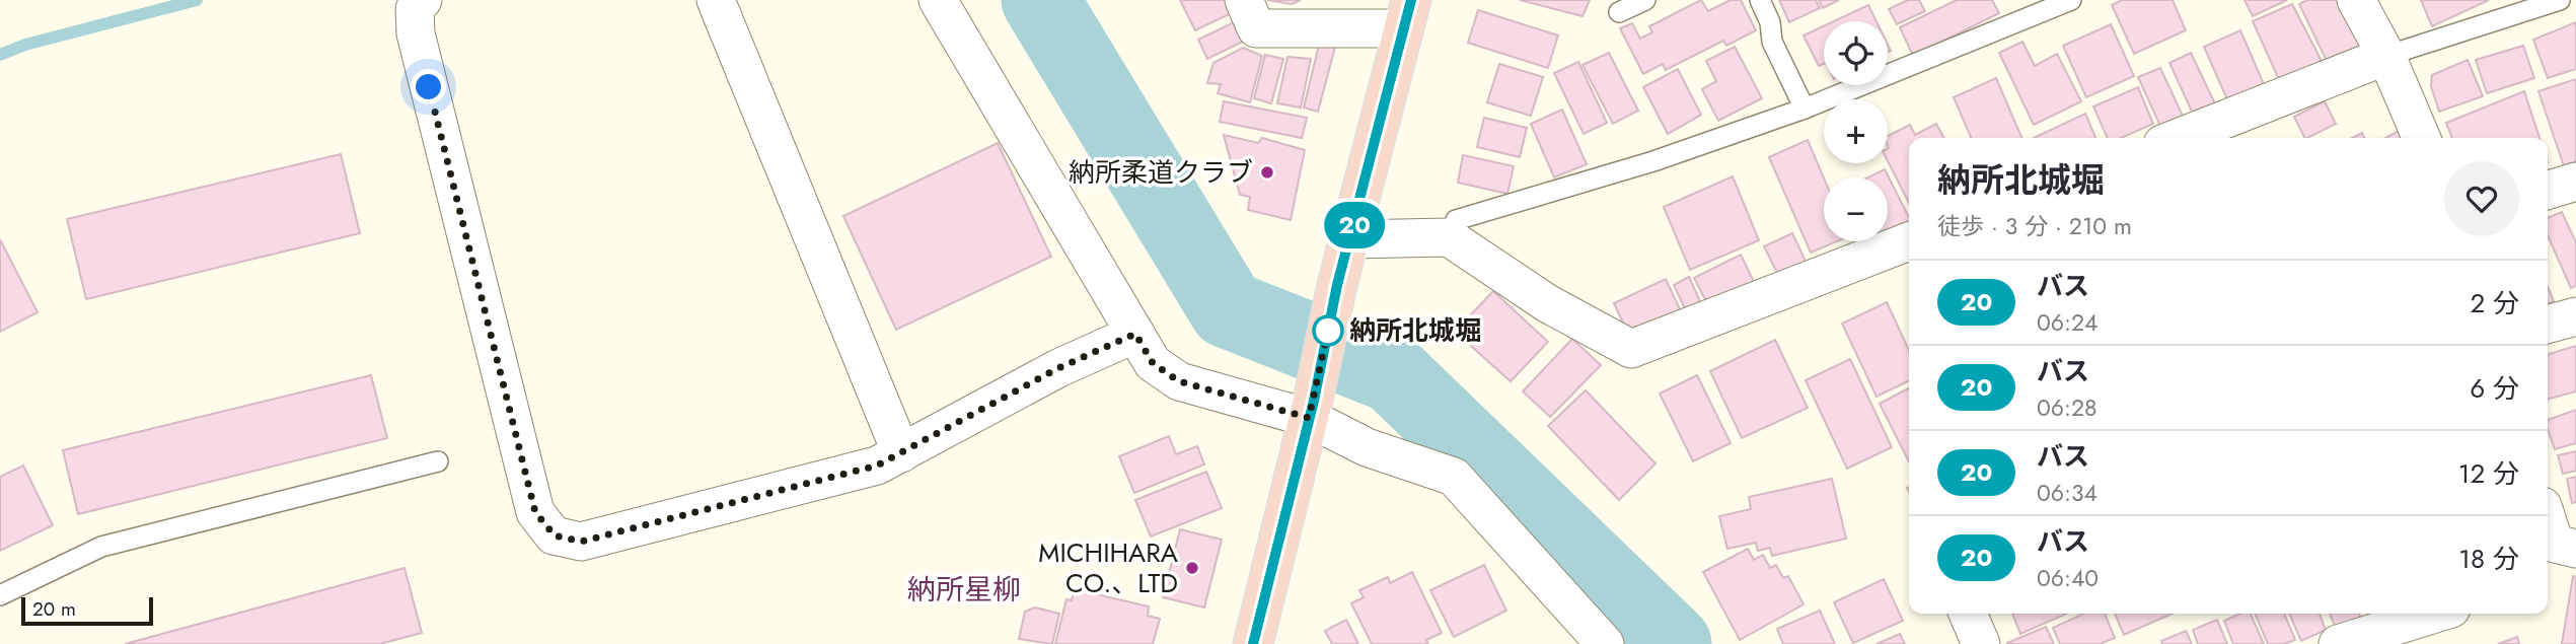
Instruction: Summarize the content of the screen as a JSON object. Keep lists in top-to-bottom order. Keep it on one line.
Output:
{"districts":["納所星柳"],"places":["納所柔道クラブ","納所北城堀","MICHIHARA CO.、LTD"],"lines":["bus line 20"],"scale_bar":"20 m","page":{"on_map":"20","map_buttons":["+","−"],"heading":["納所北城堀","徒歩 · 3 分 · 210 m"],"list":[{"mark":"20","name":"バス","note":"06:24","value":"2 分"},{"mark":"20","name":"バス","note":"06:28","value":"6 分"},{"mark":"20","name":"バス","note":"06:34","value":"12 分"},{"mark":"20","name":"バス","note":"06:40","value":"18 分"}],"scale":"20 m"}}
